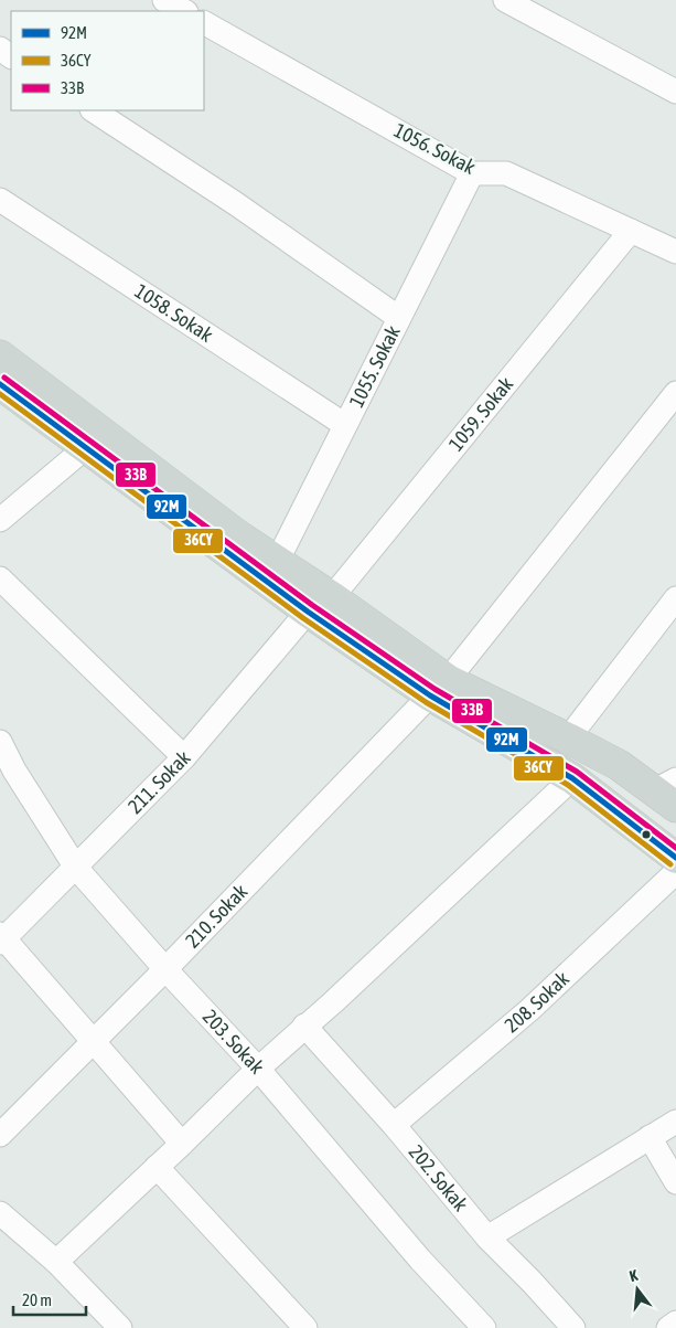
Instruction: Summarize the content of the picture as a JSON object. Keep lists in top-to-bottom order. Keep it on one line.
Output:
{"streets":{"street":["1056. Sokak","1058. Sokak","1055. Sokak","1059. Sokak","211. Sokak","210. Sokak","208. Sokak","203. Sokak","202. Sokak"]},"crossings":[["1056. Sokak","1055. Sokak"],["1056. Sokak","1059. Sokak"],["1058. Sokak","1055. Sokak"],["1059. Sokak","211. Sokak"],["211. Sokak","203. Sokak"],["210. Sokak","203. Sokak"],["208. Sokak","202. Sokak"]],"lines":["transit line 33B","transit line 92M","transit line 36CY"],"legend":["92M","36CY","33B"],"scale_bar":"20 m","north":"top"}
